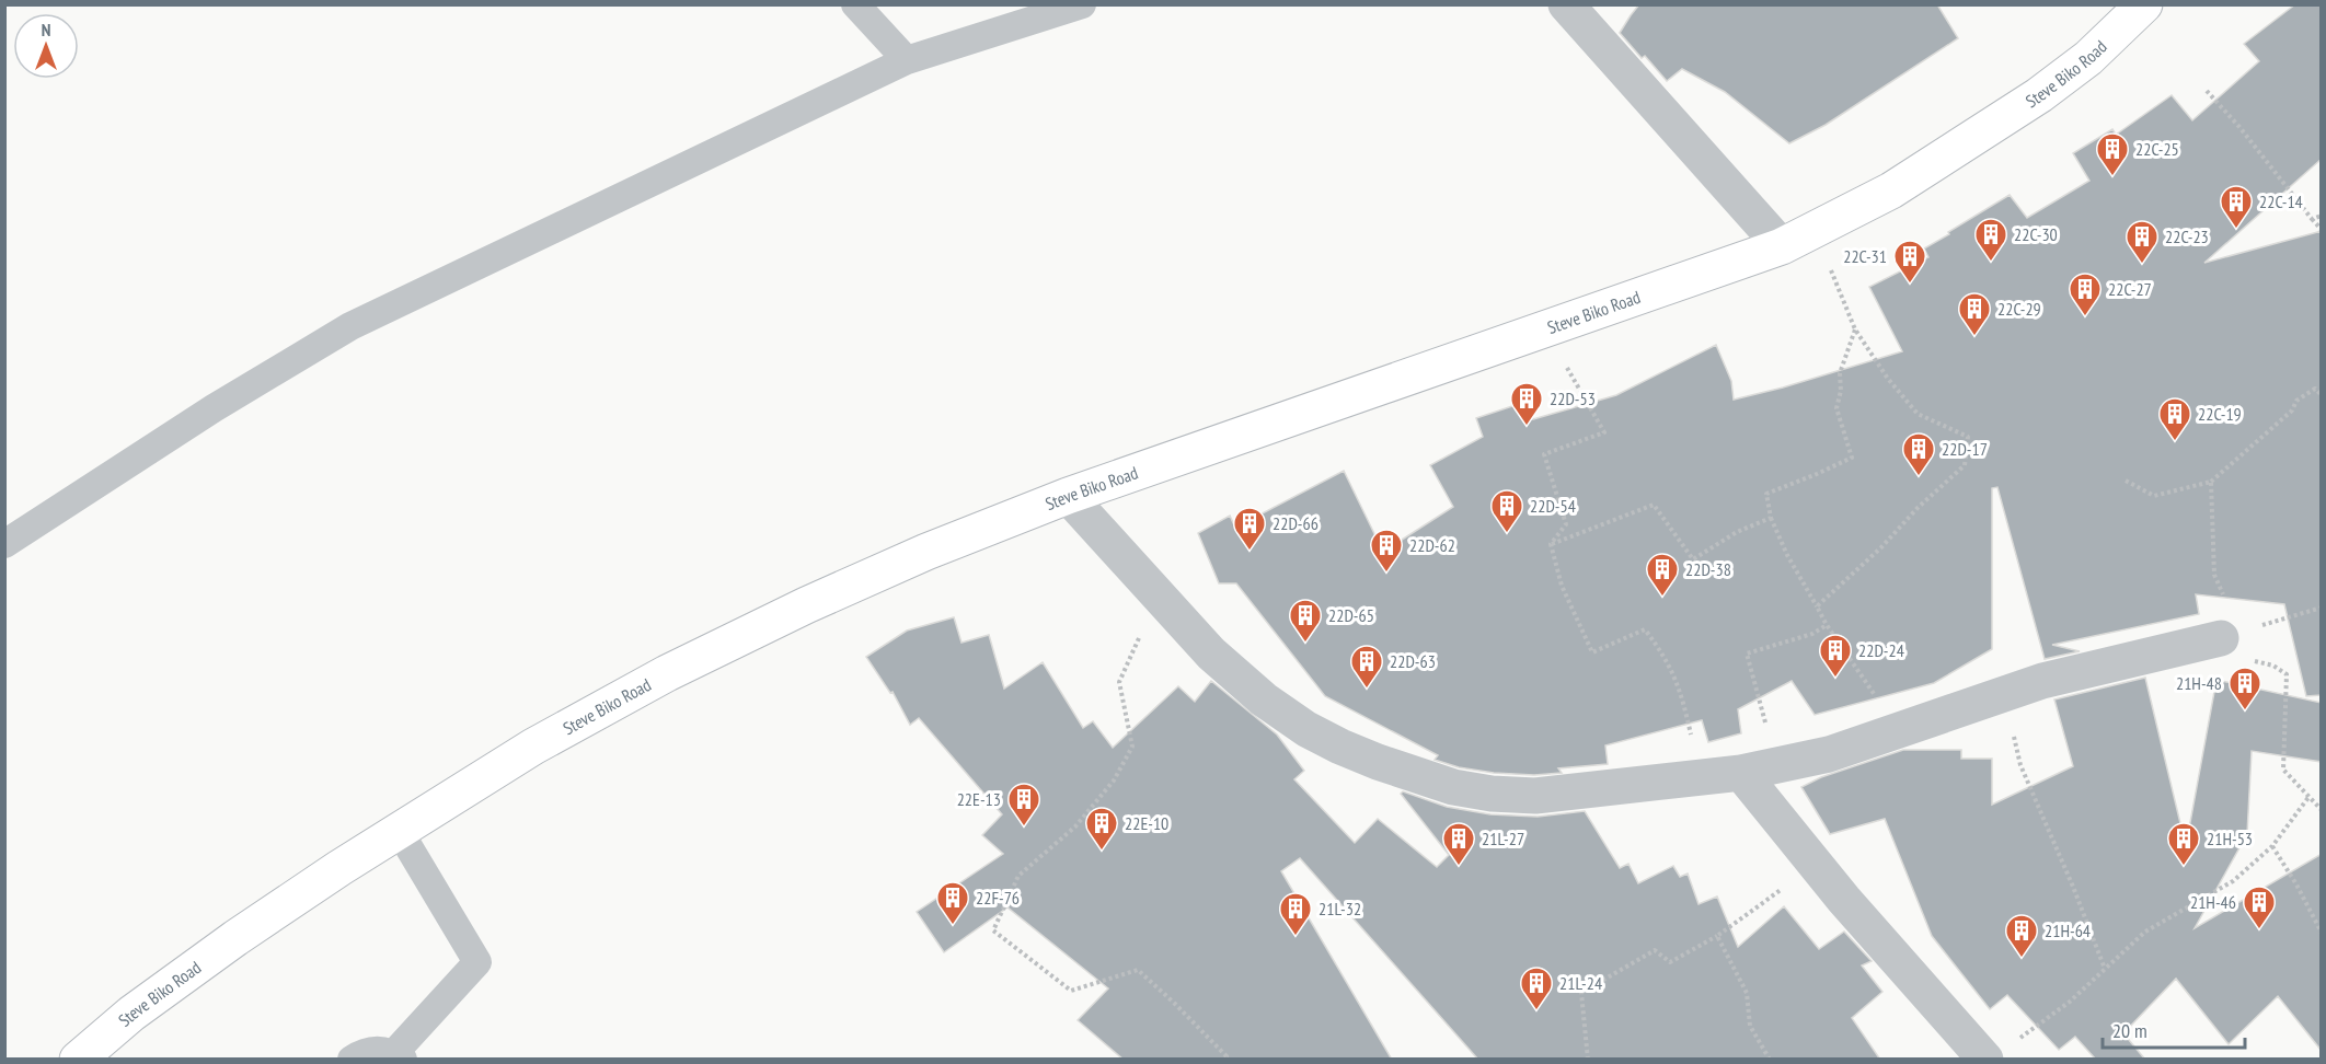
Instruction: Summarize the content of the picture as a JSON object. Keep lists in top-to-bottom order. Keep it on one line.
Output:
{"streets":{"street":["Steve Biko Road"]},"places":{"building":["22C-25","22C-14","22C-30","22C-23","22C-31","22C-27","22C-29","22D-53","22C-19","22D-17","22D-54","22D-66","22D-62","22D-38","22D-65","22D-24","22D-63","21H-48","22E-13","22E-10","21L-27","21H-53","22F-76","21H-46","21L-32","21H-64","21L-24"]},"scale_bar":"20 m","north":"top"}
